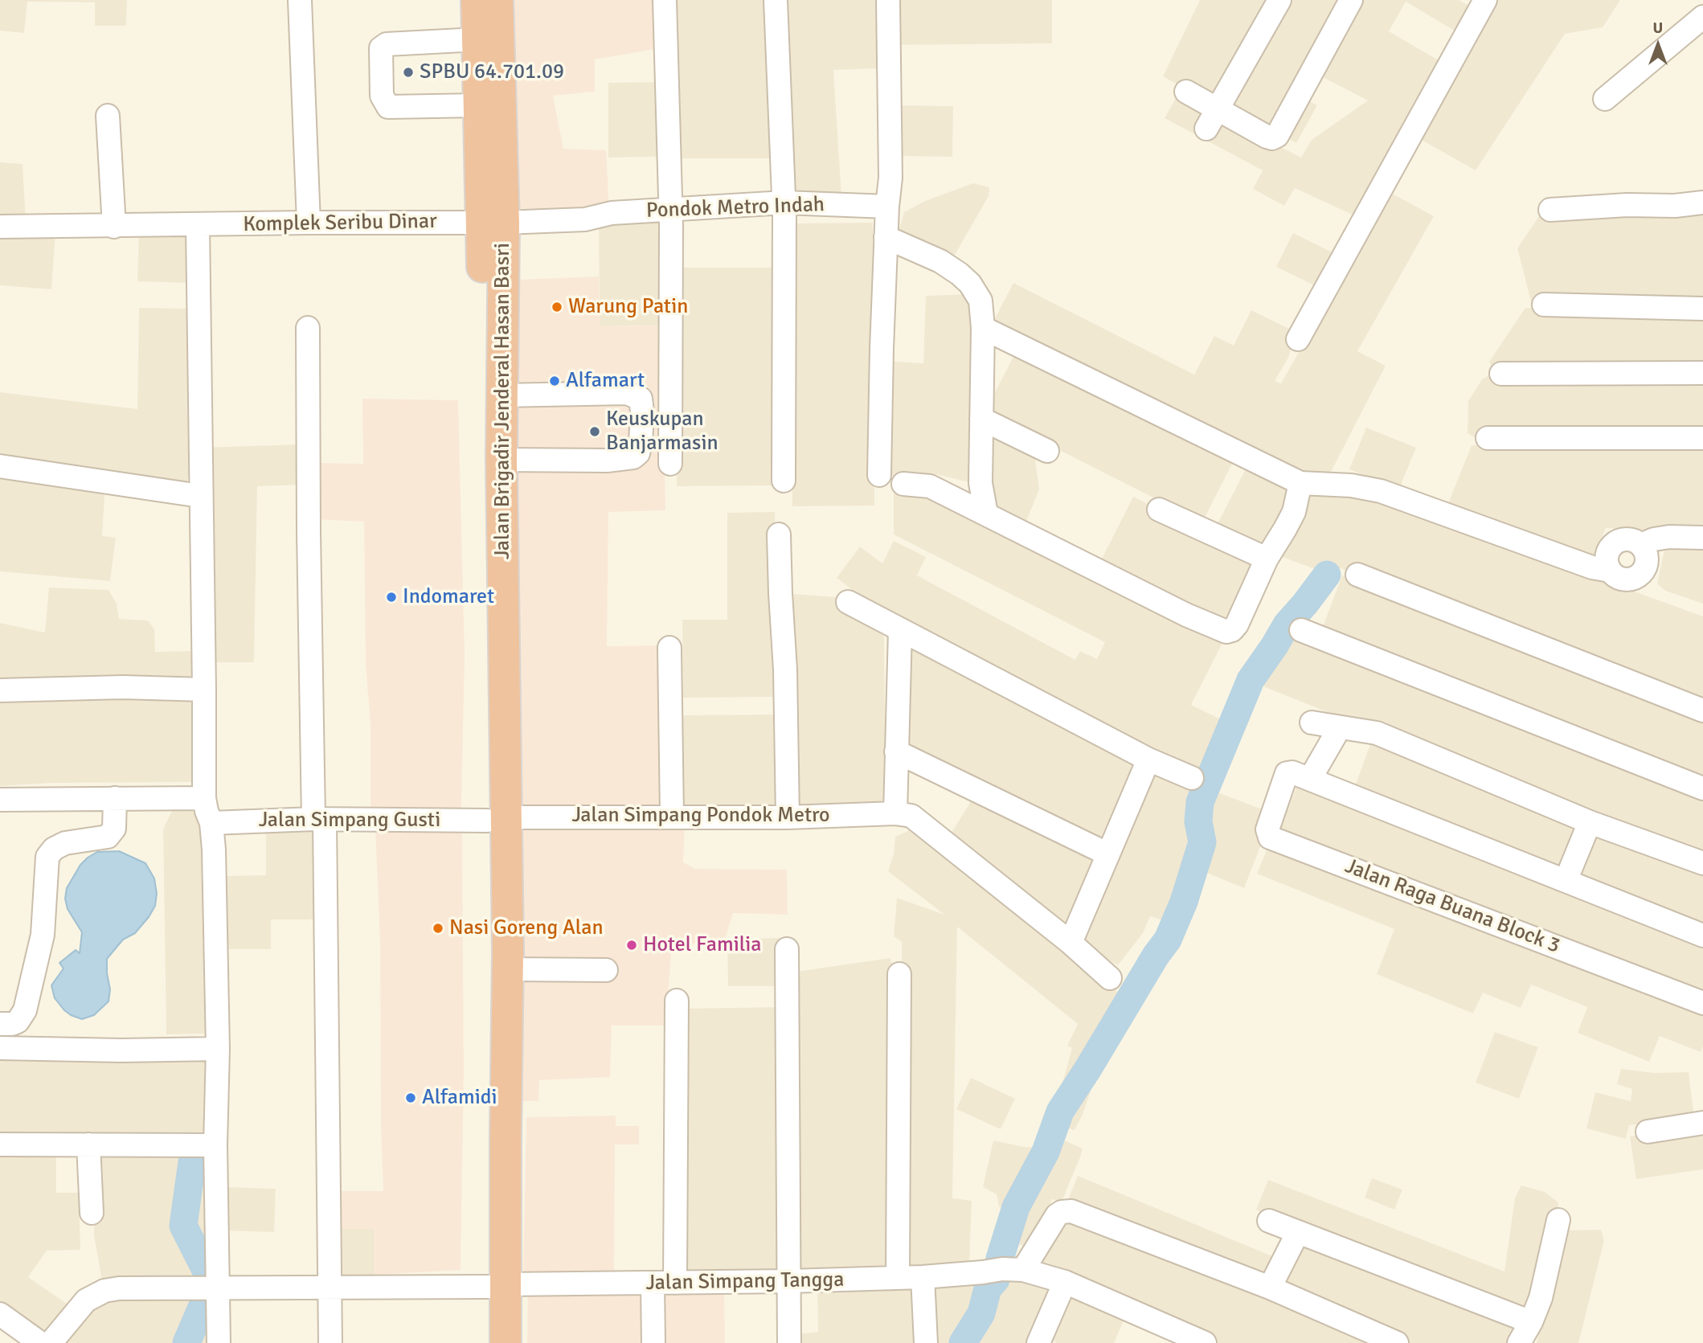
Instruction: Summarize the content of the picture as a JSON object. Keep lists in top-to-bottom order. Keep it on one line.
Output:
{"streets":{"highway":["Jalan Brigadir Jenderal Hasan Basri"],"street":["Pondok Metro Indah","Komplek Seribu Dinar","Jalan Simpang Pondok Metro","Jalan Simpang Gusti","Jalan Raga Buana Block 3","Jalan Simpang Tangga"]},"crossings":[["Pondok Metro Indah","Komplek Seribu Dinar"],["Pondok Metro Indah","Jalan Brigadir Jenderal Hasan Basri"],["Komplek Seribu Dinar","Jalan Brigadir Jenderal Hasan Basri"],["Jalan Brigadir Jenderal Hasan Basri","Jalan Simpang Pondok Metro"],["Jalan Brigadir Jenderal Hasan Basri","Jalan Simpang Gusti"],["Jalan Brigadir Jenderal Hasan Basri","Jalan Simpang Tangga"],["Jalan Simpang Pondok Metro","Jalan Simpang Gusti"]],"places":["SPBU 64.701.09","Warung Patin","Alfamart","Keuskupan Banjarmasin","Indomaret","Nasi Goreng Alan","Hotel Familia","Alfamidi"],"north":"top"}
